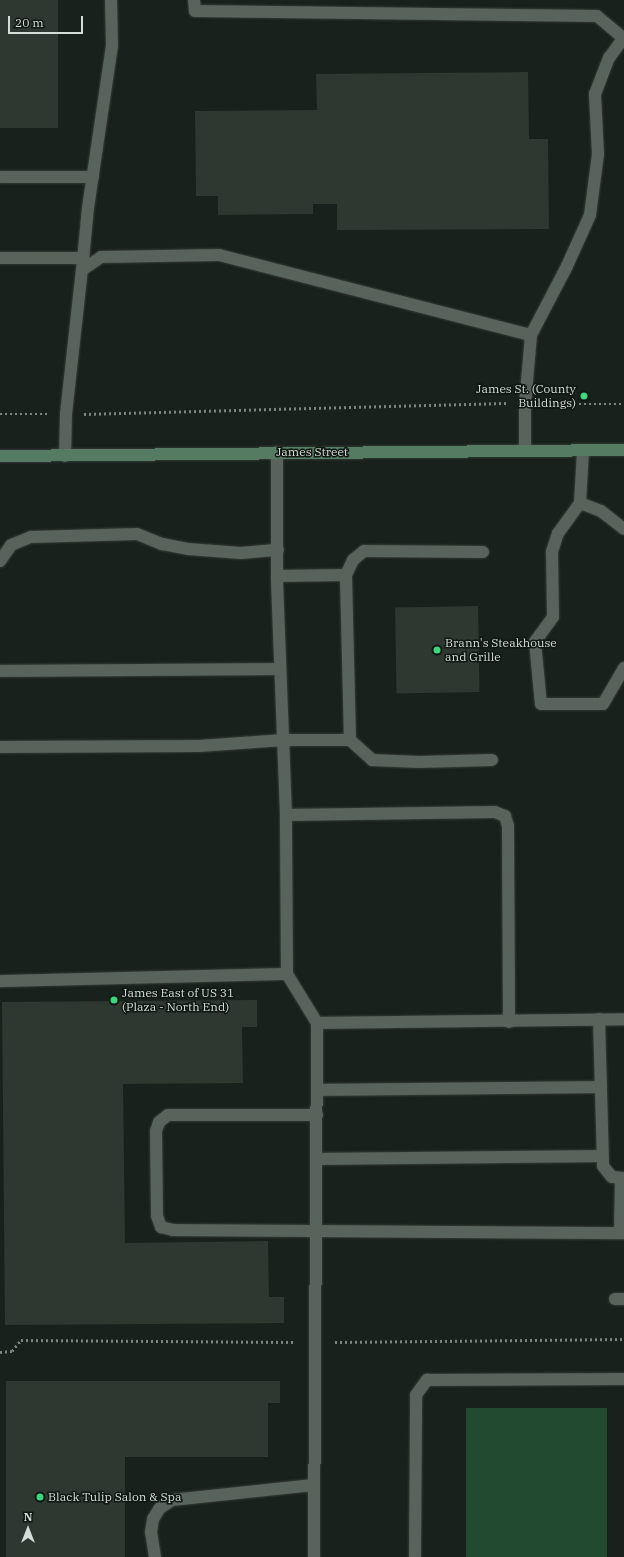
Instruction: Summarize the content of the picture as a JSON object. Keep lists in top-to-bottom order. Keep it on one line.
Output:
{"streets":{"street":["James Street"]},"places":["James St. (County Buildings)","Brann's Steakhouse and Grille","James East of US 31 (Plaza - North End)","Black Tulip Salon & Spa"],"scale_bar":"20 m","north":"top"}
